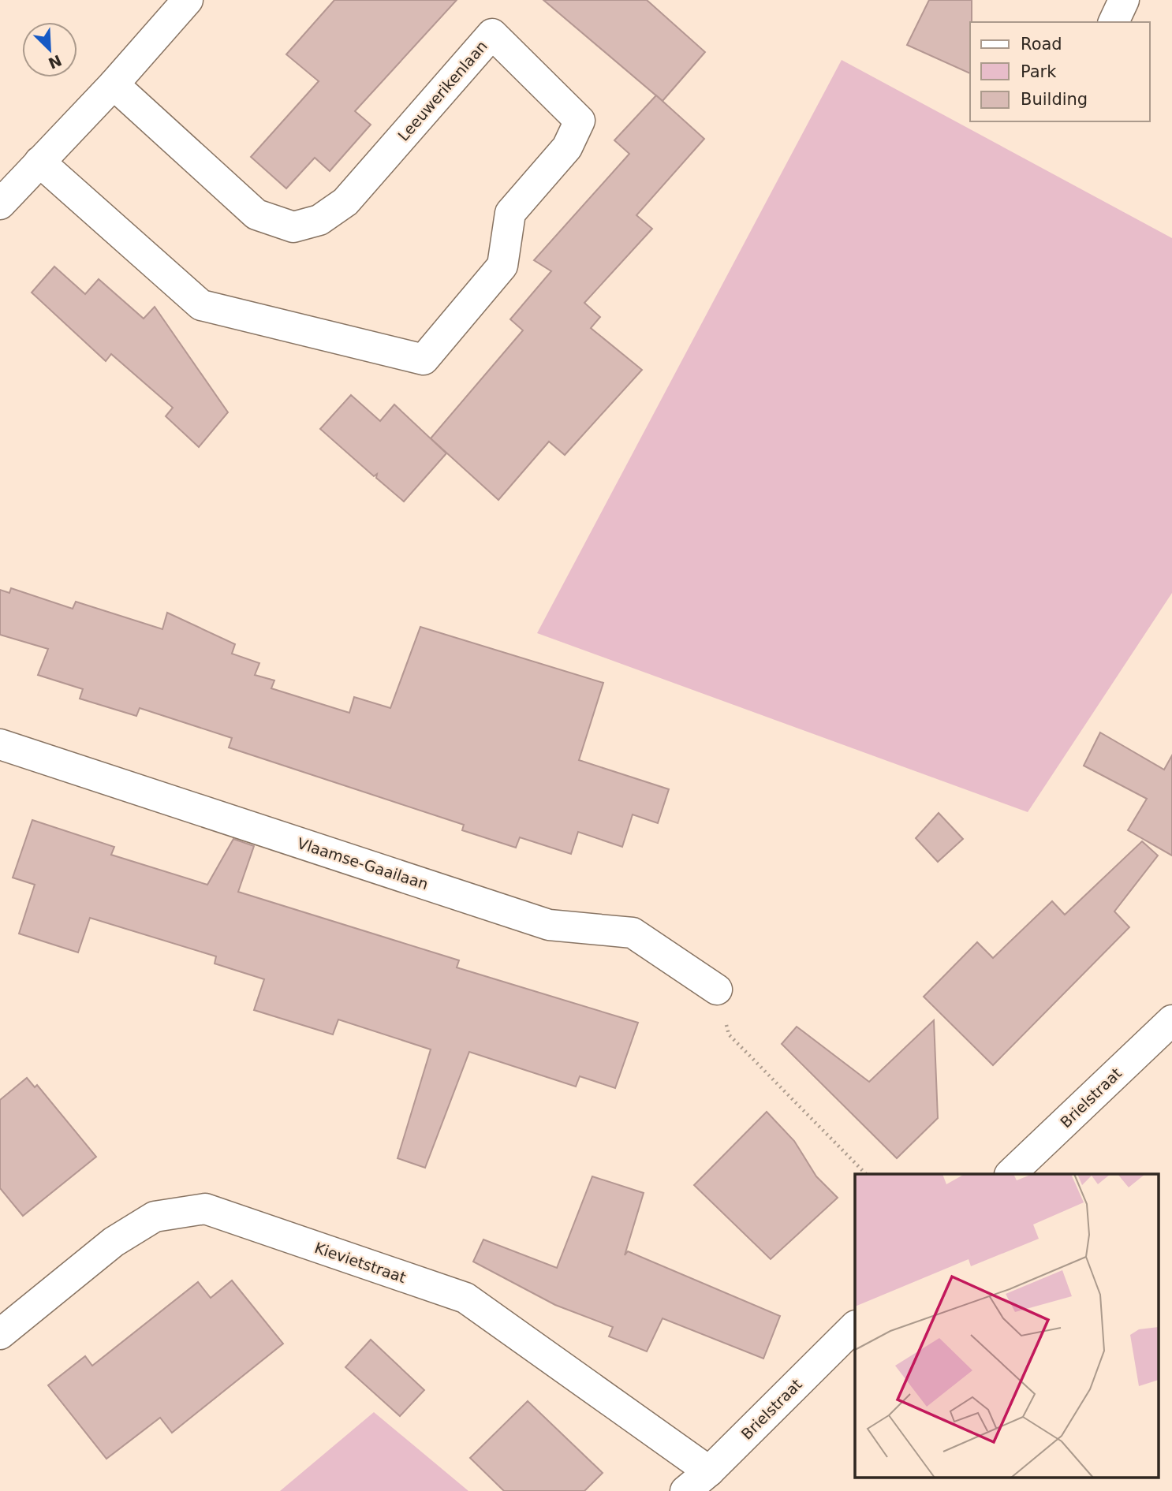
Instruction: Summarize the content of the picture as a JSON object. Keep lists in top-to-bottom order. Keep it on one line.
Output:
{"streets":{"street":["Leeuwerikenlaan","Vlaamse-Gaailaan","Brielstraat","Kievietstraat"]},"crossings":[["Brielstraat","Kievietstraat"]],"legend":["Road","Park","Building"],"north":"bottom right"}
